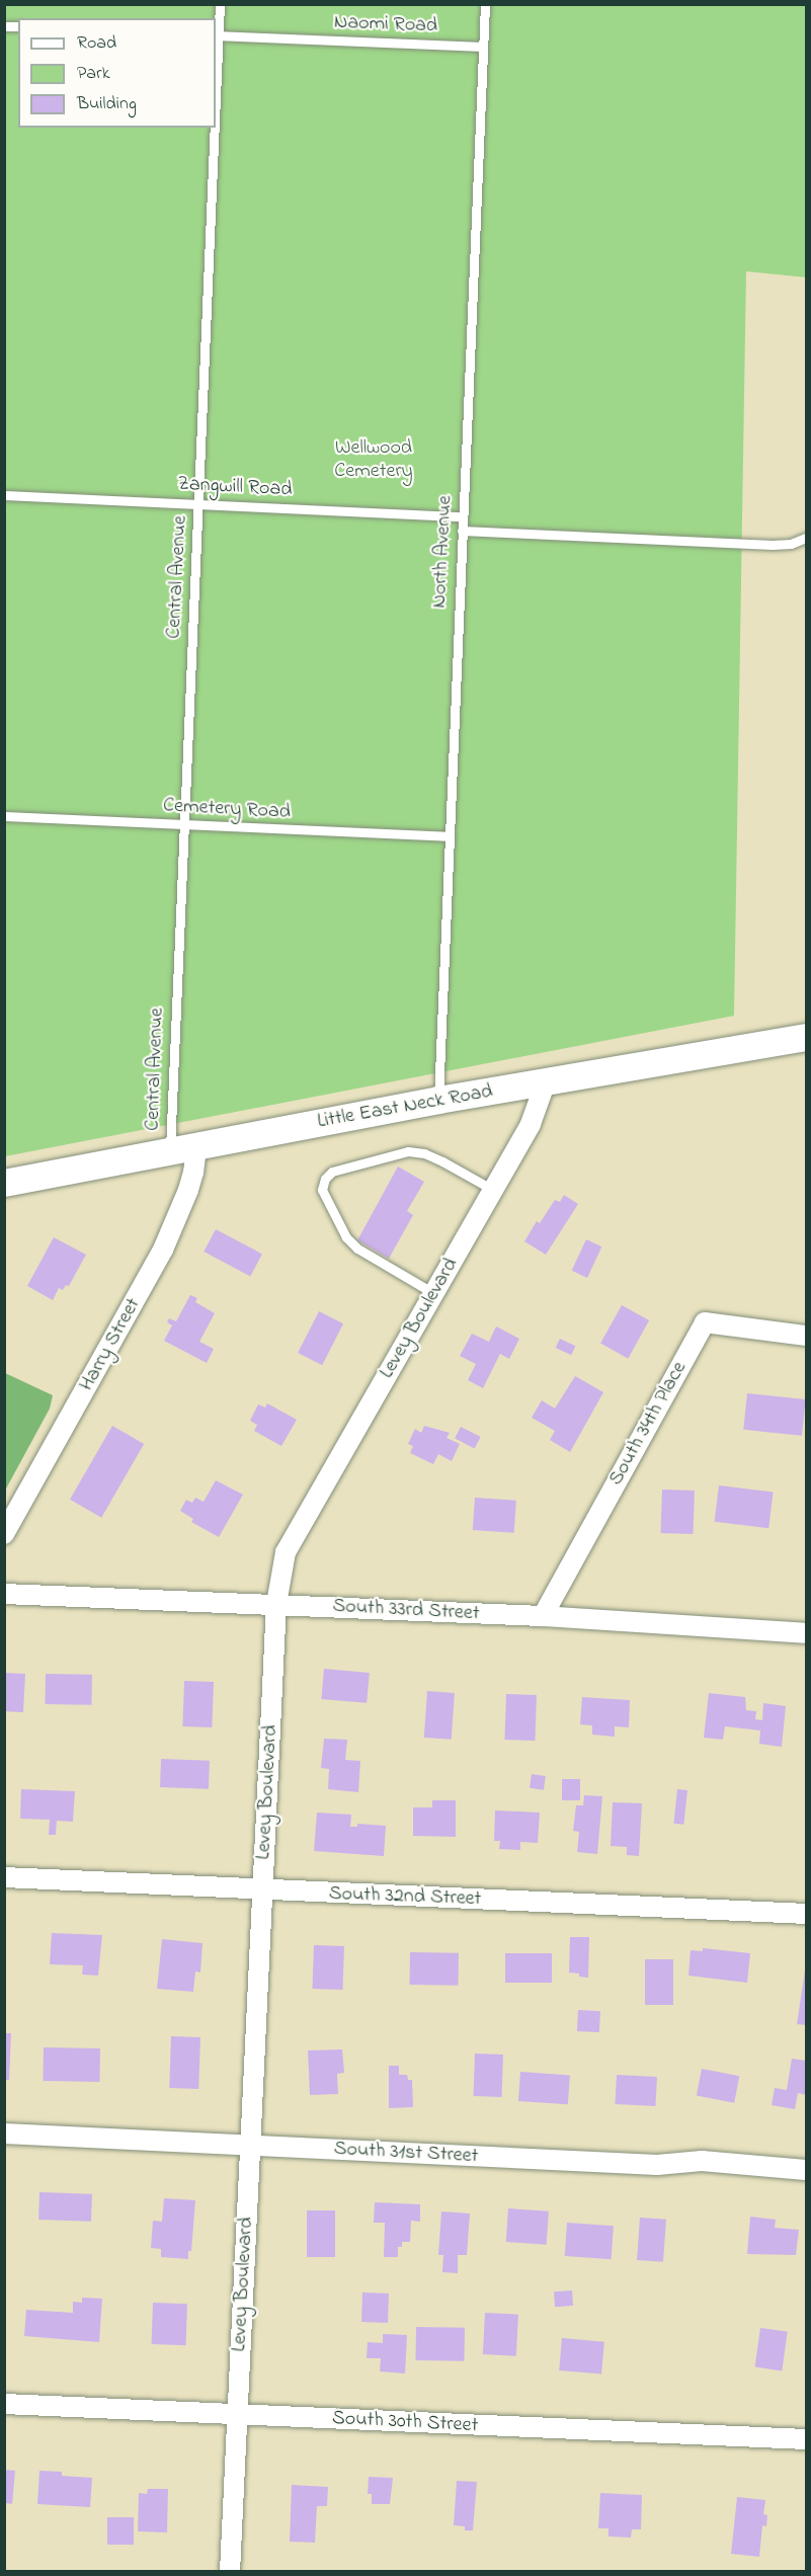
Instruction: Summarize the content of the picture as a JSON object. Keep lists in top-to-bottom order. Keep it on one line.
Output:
{"streets":{"main road":["Little East Neck Road"],"street":["Levey Boulevard","Harry Street","South 34th Place","South 33rd Street","South 32nd Street","South 31st Street","South 30th Street"],"lane":["Naomi Road","Zangwill Road","North Avenue","Central Avenue","Cemetery Road"]},"crossings":[["Naomi Road","North Avenue"],["Naomi Road","Central Avenue"],["Zangwill Road","North Avenue"],["Zangwill Road","Central Avenue"],["North Avenue","Cemetery Road"],["North Avenue","Little East Neck Road"],["Central Avenue","Cemetery Road"],["Central Avenue","Little East Neck Road"],["Central Avenue","Harry Street"],["Little East Neck Road","Levey Boulevard"],["Little East Neck Road","Harry Street"],["Levey Boulevard","South 33rd Street"],["Levey Boulevard","South 32nd Street"],["Levey Boulevard","South 31st Street"],["Levey Boulevard","South 30th Street"],["South 34th Place","South 33rd Street"]],"parks":["Wellwood Cemetery"],"legend":["Road","Park","Building"]}
